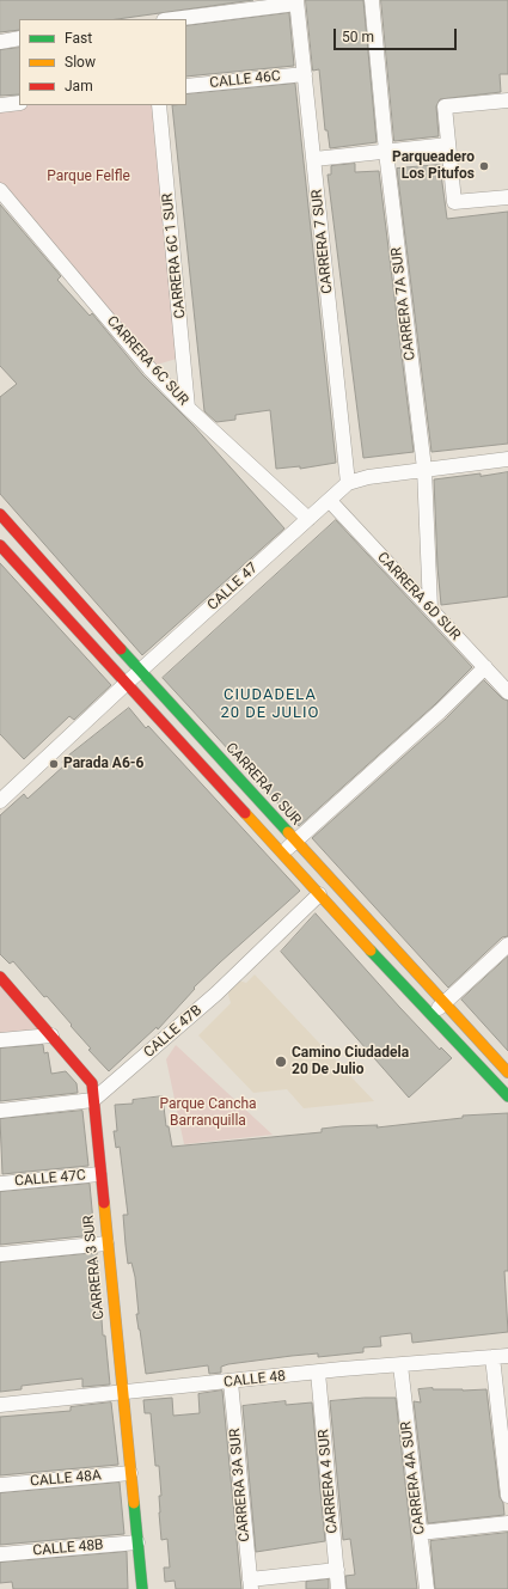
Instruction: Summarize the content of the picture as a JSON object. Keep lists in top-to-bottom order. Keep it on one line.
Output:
{"streets":{"street":["CALLE 46C","CARRERA 7 SUR","CARRERA 6C 1 SUR","CARRERA 7A SUR","CARRERA 6C SUR","CALLE 47","CARRERA 6D SUR","CARRERA 6 SUR","CALLE 47B","CALLE 47C","CARRERA 3 SUR","CALLE 48","CARRERA 4A SUR","CALLE 48A","CARRERA 4 SUR","CARRERA 3A SUR","CALLE 48B"]},"crossings":[["CALLE 46C","CARRERA 7 SUR"],["CARRERA 7 SUR","CALLE 47"],["CARRERA 6C 1 SUR","CARRERA 6C SUR"],["CARRERA 7A SUR","CALLE 47"],["CARRERA 7A SUR","CARRERA 6D SUR"],["CARRERA 6C SUR","CALLE 47"],["CALLE 47","CARRERA 6D SUR"],["CALLE 47","CARRERA 6 SUR"],["CALLE 47B","CARRERA 3 SUR"],["CALLE 47C","CARRERA 3 SUR"],["CARRERA 3 SUR","CALLE 48"],["CARRERA 3 SUR","CALLE 48A"],["CARRERA 3 SUR","CALLE 48B"],["CALLE 48","CARRERA 4A SUR"],["CALLE 48","CARRERA 4 SUR"],["CALLE 48","CARRERA 3A SUR"]],"districts":["CIUDADELA 20 DE JULIO"],"parks":["Parque Felfle","Parque Cancha Barranquilla"],"places":["Parqueadero Los Pitufos","Parada A6-6","Camino Ciudadela 20 De Julio"],"legend":["Fast","Slow","Jam"],"scale_bar":"50 m"}
